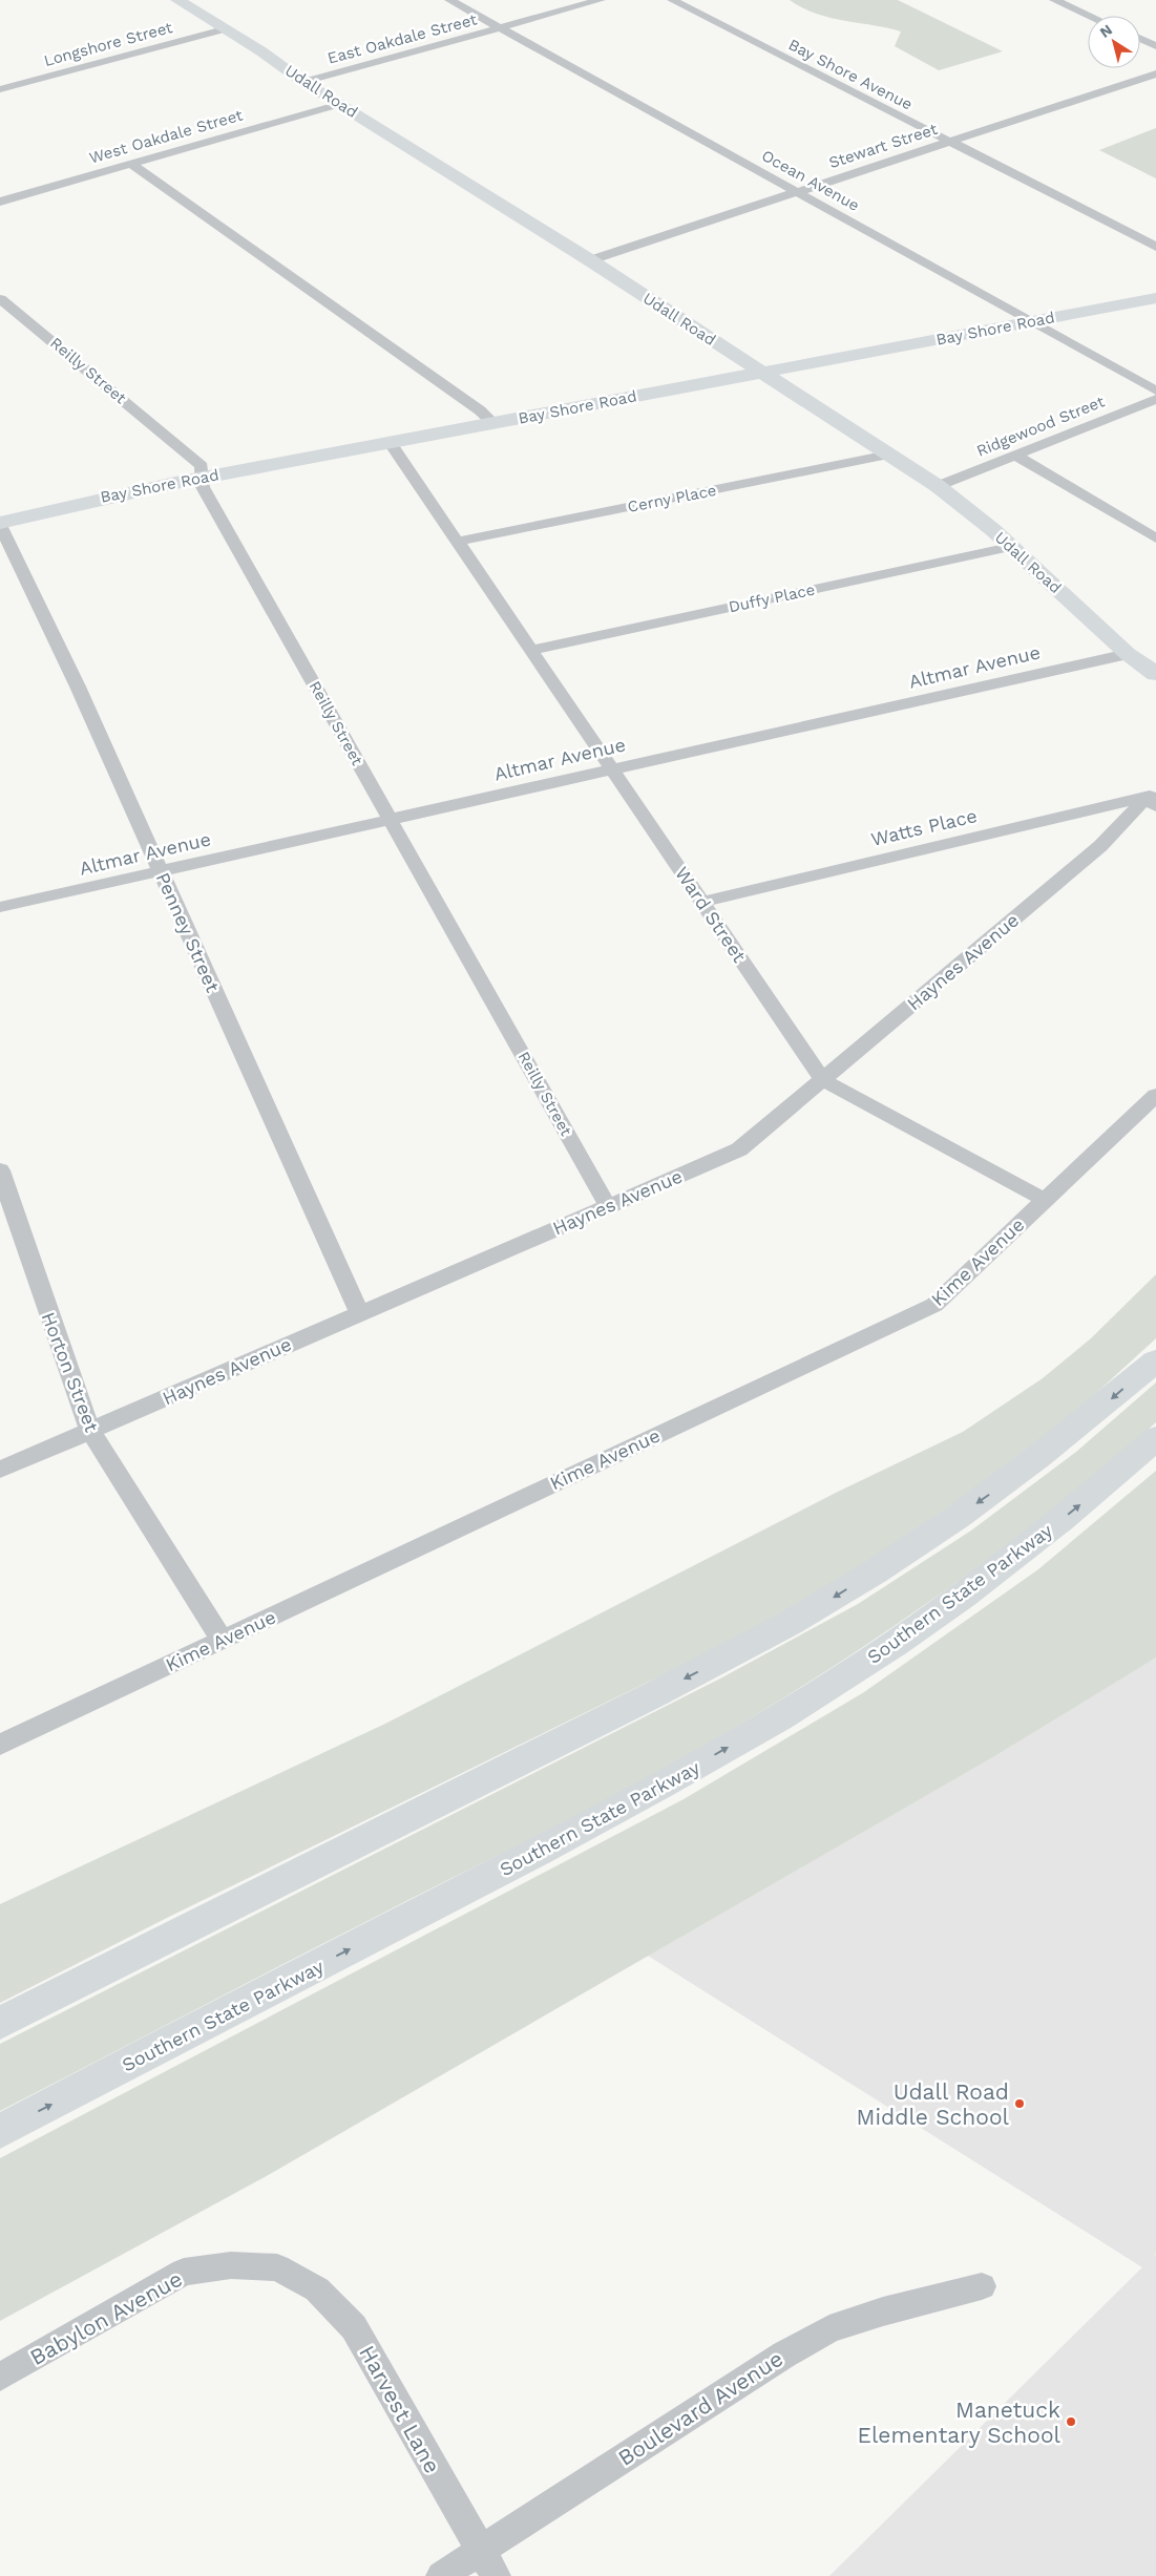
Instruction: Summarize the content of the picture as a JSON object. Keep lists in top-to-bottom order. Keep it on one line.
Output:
{"streets":{"main road":["Udall Road","Bay Shore Road","Southern State Parkway"],"street":["East Oakdale Street","Longshore Street","Bay Shore Avenue","West Oakdale Street","Stewart Street","Ocean Avenue","Reilly Street","Ridgewood Street","Cerny Place","Duffy Place","Altmar Avenue","Watts Place","Ward Street","Penney Street","Haynes Avenue","Kime Avenue","Horton Street","Babylon Avenue","Boulevard Avenue","Harvest Lane"]},"crossings":[["East Oakdale Street","Udall Road"],["East Oakdale Street","Ocean Avenue"],["Longshore Street","Udall Road"],["Bay Shore Avenue","Stewart Street"],["Udall Road","West Oakdale Street"],["Udall Road","Stewart Street"],["Udall Road","Bay Shore Road"],["Udall Road","Ridgewood Street"],["Udall Road","Cerny Place"],["Udall Road","Duffy Place"],["Udall Road","Altmar Avenue"],["Stewart Street","Ocean Avenue"],["Ocean Avenue","Bay Shore Road"],["Bay Shore Road","Reilly Street"],["Bay Shore Road","Ward Street"],["Bay Shore Road","Penney Street"],["Reilly Street","Altmar Avenue"],["Reilly Street","Haynes Avenue"],["Cerny Place","Ward Street"],["Duffy Place","Ward Street"],["Altmar Avenue","Ward Street"],["Altmar Avenue","Penney Street"],["Watts Place","Ward Street"],["Watts Place","Haynes Avenue"],["Ward Street","Haynes Avenue"],["Ward Street","Kime Avenue"],["Penney Street","Haynes Avenue"],["Haynes Avenue","Horton Street"],["Kime Avenue","Horton Street"],["Babylon Avenue","Harvest Lane"],["Boulevard Avenue","Harvest Lane"]],"places":["Udall Road Middle School","Manetuck Elementary School"],"north":"top left"}
